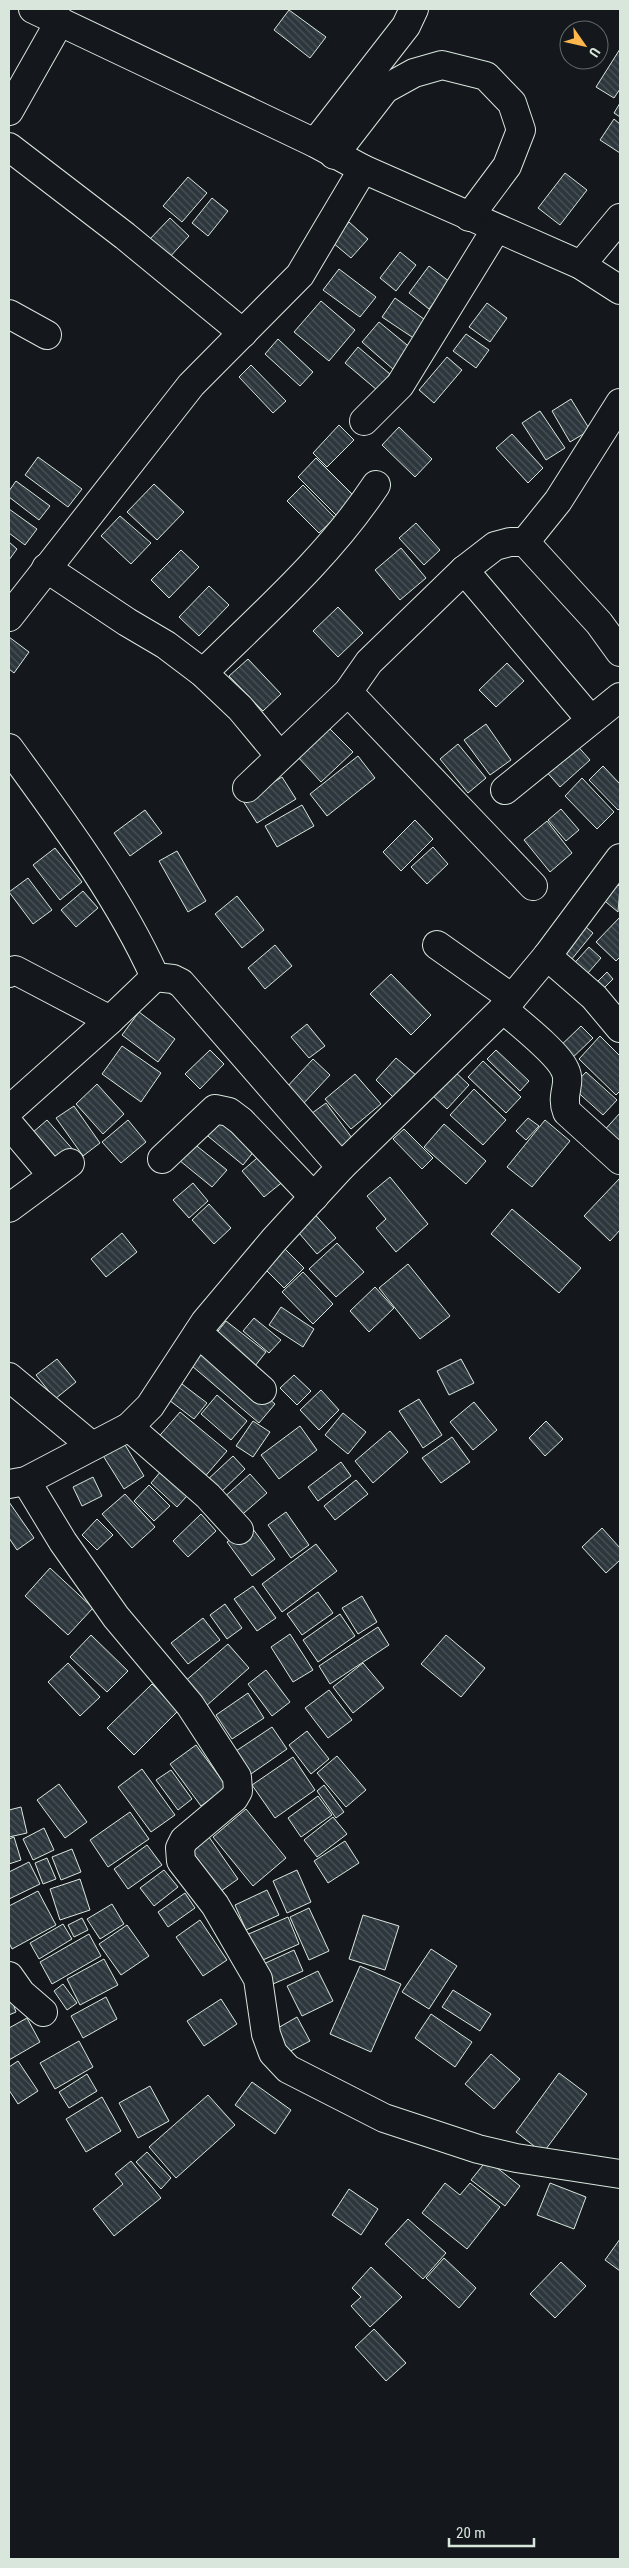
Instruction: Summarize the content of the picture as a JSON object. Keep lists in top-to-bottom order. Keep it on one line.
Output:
{"scale_bar":"20 m","north":"bottom right"}
